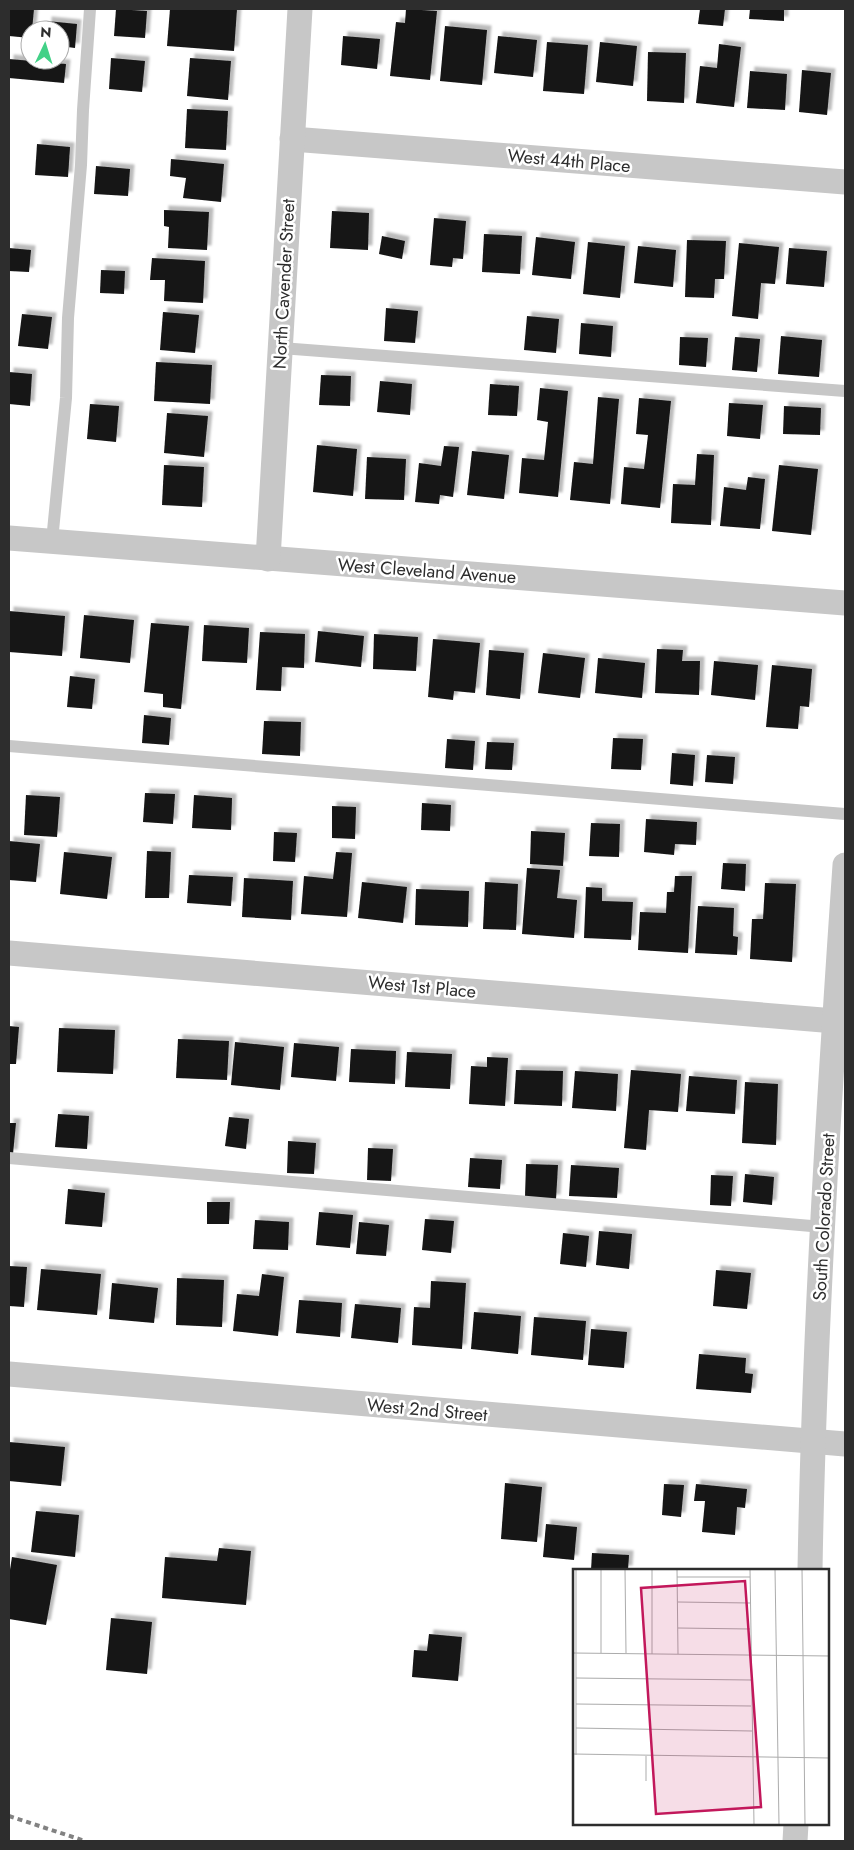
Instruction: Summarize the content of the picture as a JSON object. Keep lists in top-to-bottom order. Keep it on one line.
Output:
{"streets":{"street":["West 44th Place","North Cavender Street","West Cleveland Avenue","West 1st Place","South Colorado Street","West 2nd Street"]},"crossings":[["West 44th Place","North Cavender Street"],["North Cavender Street","West Cleveland Avenue"],["West 1st Place","South Colorado Street"],["South Colorado Street","West 2nd Street"]],"north":"top"}
